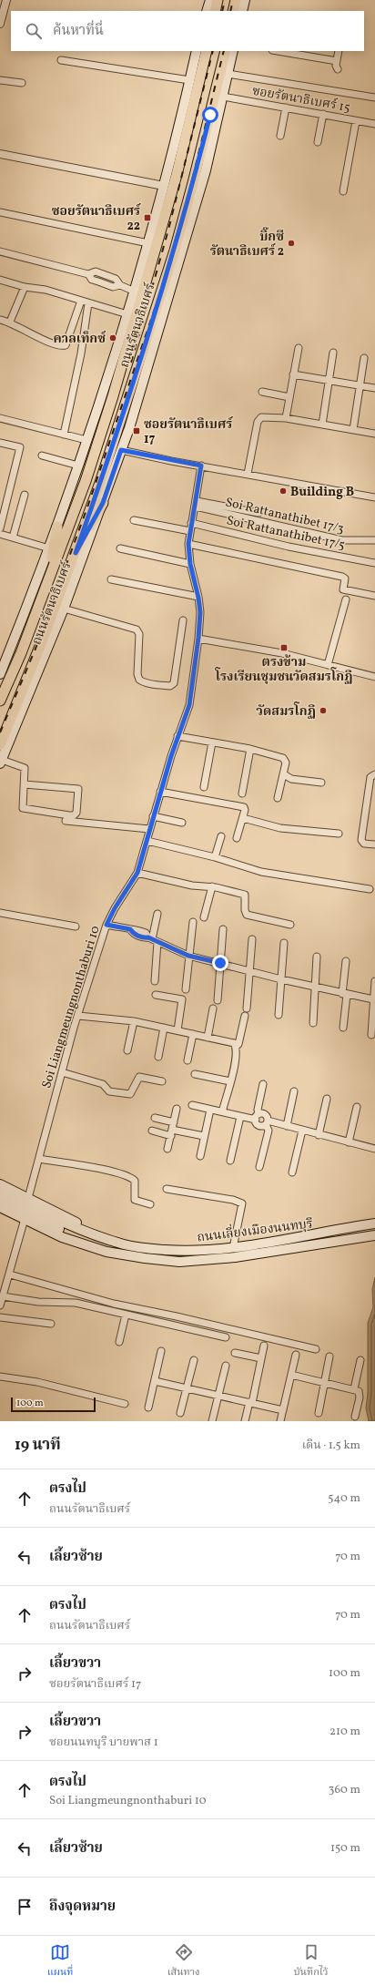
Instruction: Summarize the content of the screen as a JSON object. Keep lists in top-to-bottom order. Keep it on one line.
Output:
{"streets":{"main road":["ถนนรัตนาธิเบศร์","ถนนเลี่ยงเมืองนนทบุรี"],"street":["ซอยรัตนาธิเบศร์ 15","Soi Rattanathibet 17/3","Soi Rattanathibet 17/5","Soi Liangmeungnonthaburi 10"]},"crossings":[["ซอยรัตนาธิเบศร์ 15","ถนนรัตนาธิเบศร์"],["Soi Rattanathibet 17/3","Soi Liangmeungnonthaburi 10"],["Soi Rattanathibet 17/5","Soi Liangmeungnonthaburi 10"]],"places":{"transit":["ซอยรัตนาธิเบศร์ 22","ซอยรัตนาธิเบศร์ 17","ตรงข้าม โรงเรียนชุมชนวัดสมรโกฏิ"],"other":["บิ๊กซี รัตนาธิเบศร์ 2","คาลเท็กซ์","Building B","วัดสมรโกฏิ"]},"scale_bar":"100 m","page":{"search":"ค้นหาที่นี่","scale":"100 m","heading":["19 นาที","เดิน · 1.5 km"],"list":[["ตรงไป","ถนนรัตนาธิเบศร์","540 m"],["เลี้ยวซ้าย","70 m"],["ตรงไป","ถนนรัตนาธิเบศร์","70 m"],["เลี้ยวขวา","ซอยรัตนาธิเบศร์ 17","100 m"],["เลี้ยวขวา","ซอยนนทบุรี บายพาส 1","210 m"],["ตรงไป","Soi Liangmeungnonthaburi 10","360 m"],["เลี้ยวซ้าย","150 m"],"ถึงจุดหมาย"],"nav":["แผนที่","เส้นทาง","บันทึกไว้"]}}
